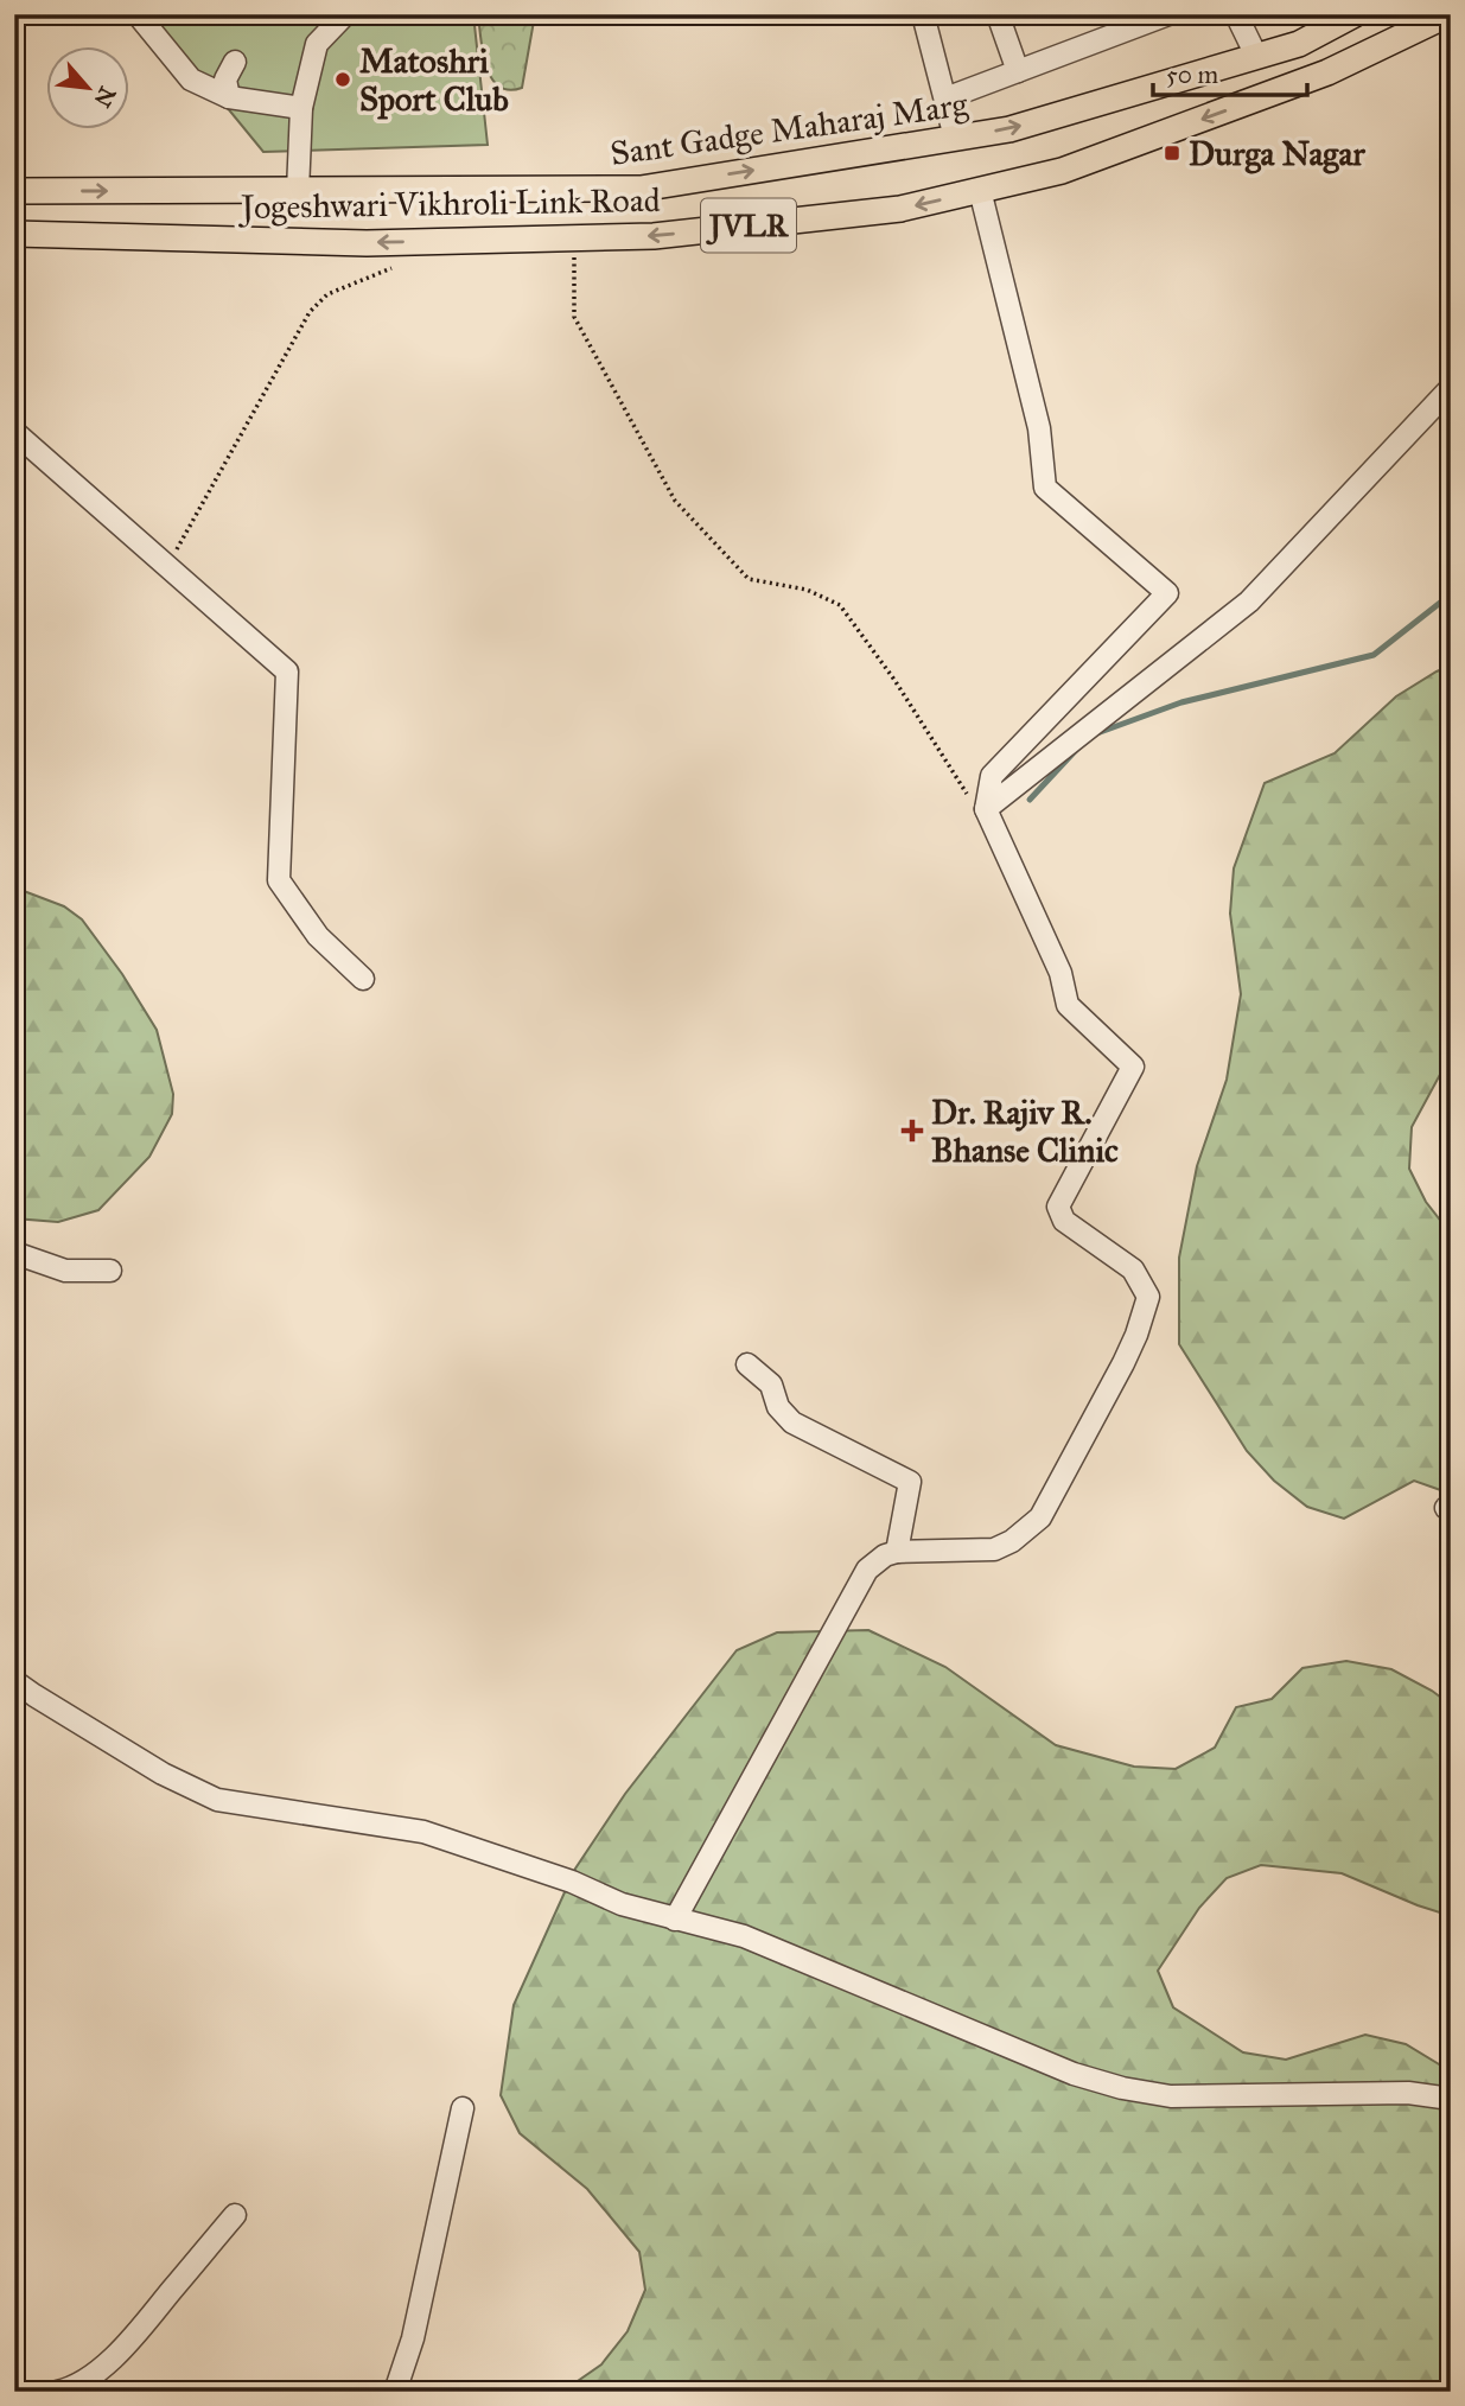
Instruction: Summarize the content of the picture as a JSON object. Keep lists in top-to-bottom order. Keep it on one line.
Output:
{"streets":{"main road":["Sant Gadge Maharaj Marg","Jogeshwari Vikhroli Link Road","JVLR"]},"one_way":["Sant Gadge Maharaj Marg","Jogeshwari Vikhroli Link Road"],"places":{"other":["Matoshri Sport Club"],"transit":["Durga Nagar"],"health":["Dr. Rajiv R. Bhanse Clinic"]},"scale_bar":"50 m","north":"bottom right"}
